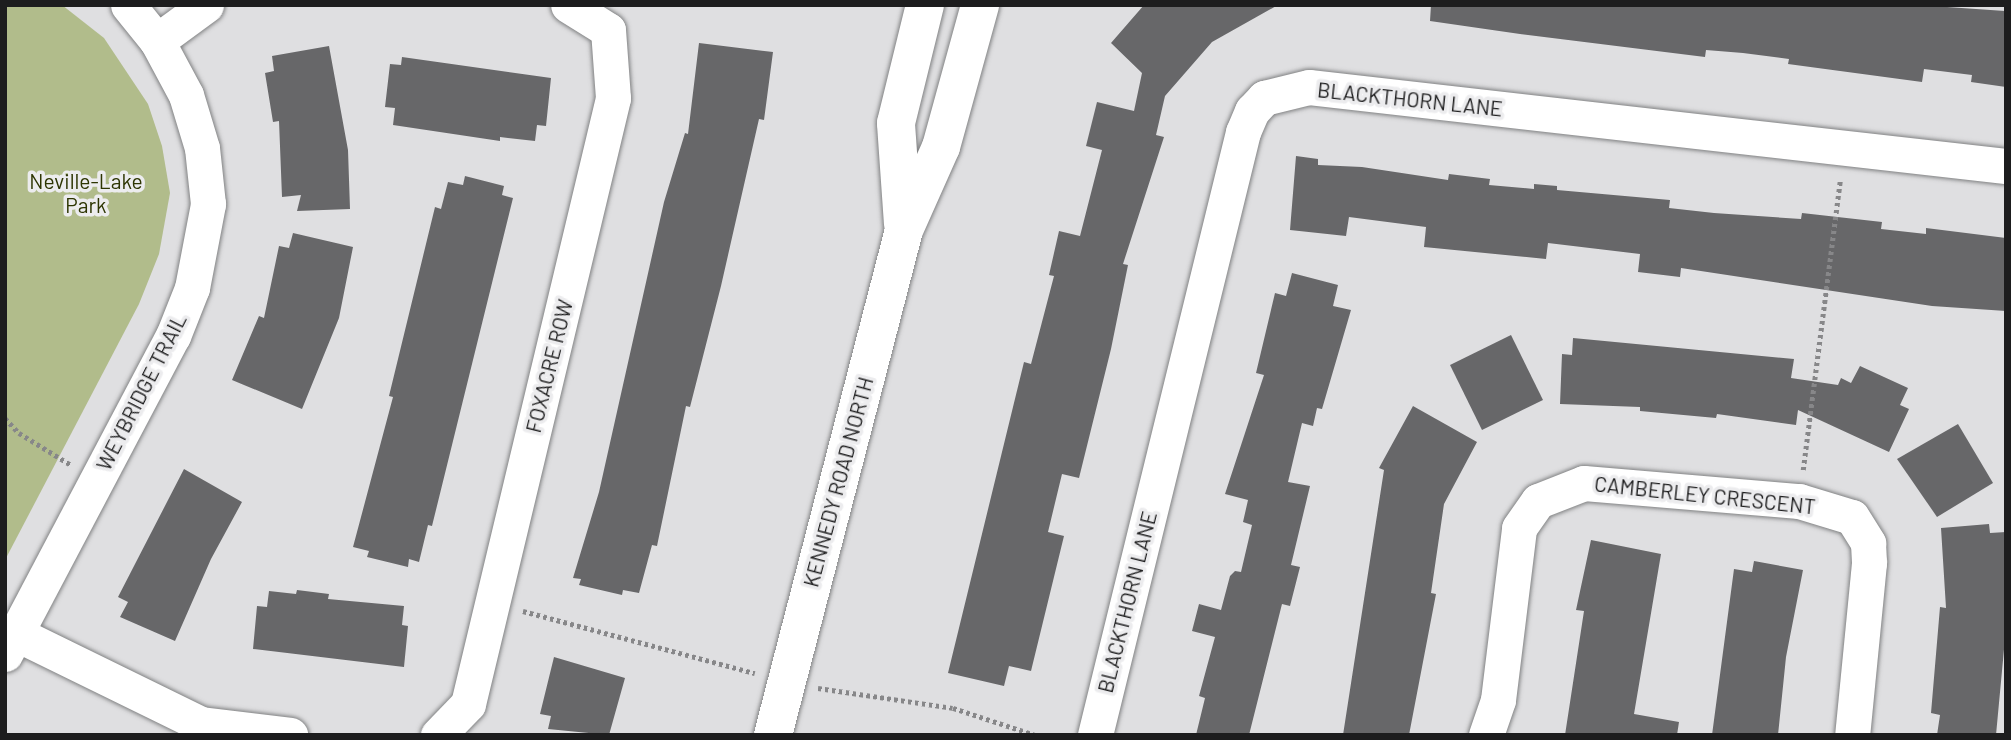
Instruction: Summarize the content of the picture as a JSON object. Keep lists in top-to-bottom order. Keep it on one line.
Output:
{"streets":{"main road":["KENNEDY ROAD NORTH"],"street":["BLACKTHORN LANE","FOXACRE ROW","WEYBRIDGE TRAIL","CAMBERLEY CRESCENT"]},"parks":["Neville-Lake Park"]}
